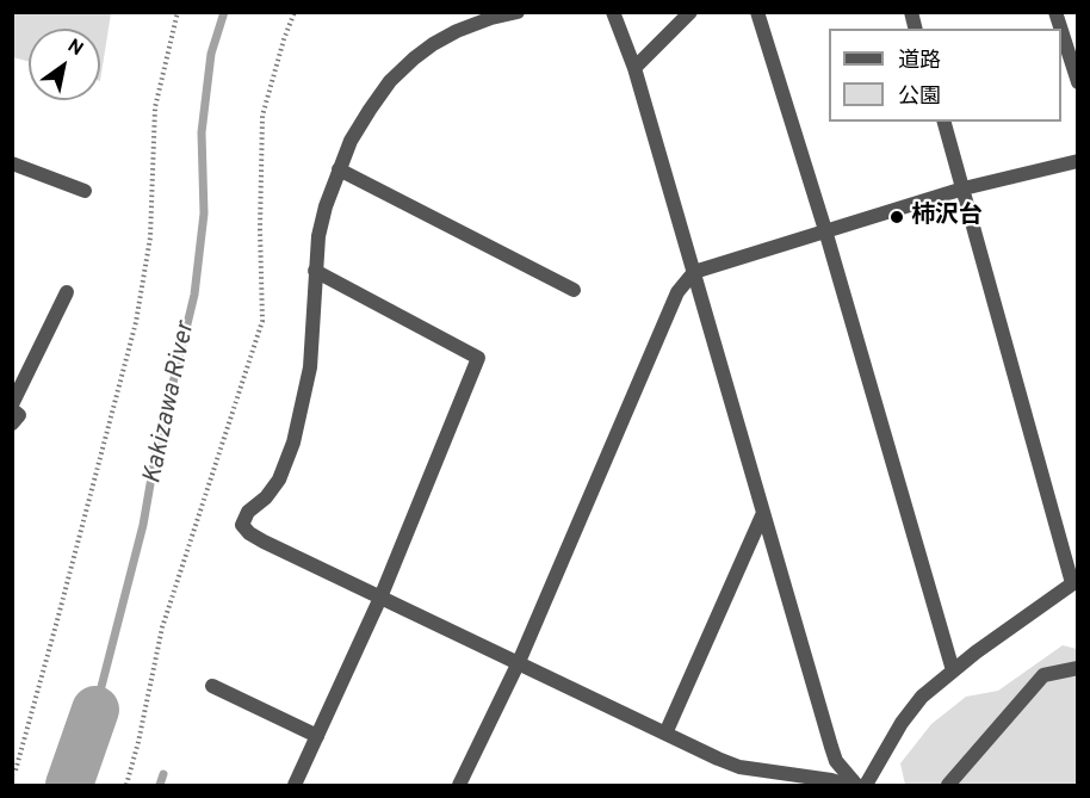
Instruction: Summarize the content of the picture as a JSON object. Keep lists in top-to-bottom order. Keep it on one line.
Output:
{"water":["Kakizawa River"],"places":["柿沢台"],"legend":["道路","公園"],"north":"top right"}
